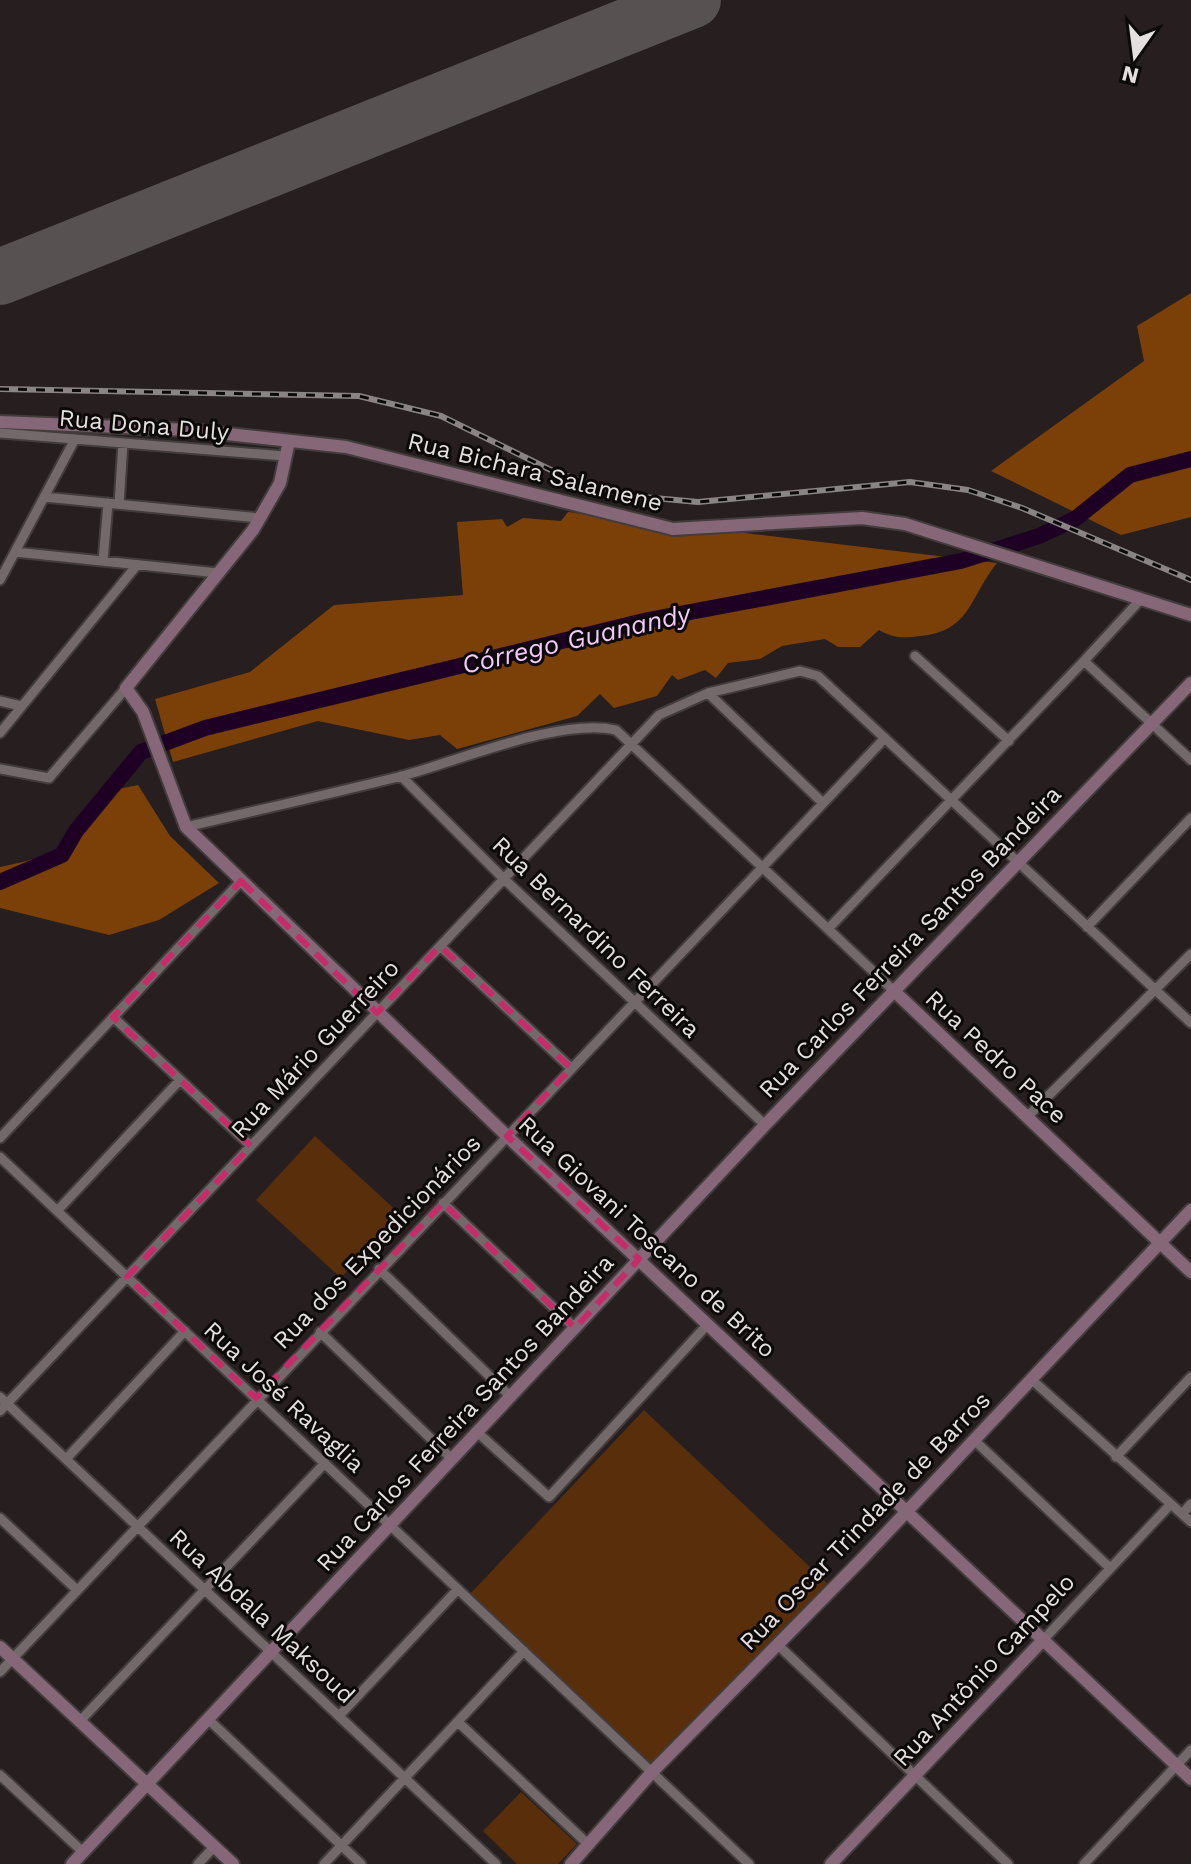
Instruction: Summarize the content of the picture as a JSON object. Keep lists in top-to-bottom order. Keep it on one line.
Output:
{"streets":{"main road":["Rua Bichara Salamene","Rua Carlos Ferreira Santos Bandeira","Rua Pedro Pace","Rua Giovani Toscano de Brito","Rua Oscar Trindade de Barros","Rua Antônio Campelo"],"street":["Rua Dona Duly","Rua Bernardino Ferreira","Rua Mário Guerreiro","Rua dos Expedicionários","Rua José Ravaglia","Rua Abdala Maksoud"]},"crossings":[["Rua Dona Duly","Rua Bichara Salamene"],["Rua Bernardino Ferreira","Rua Carlos Ferreira Santos Bandeira"],["Rua Bernardino Ferreira","Rua Mário Guerreiro"],["Rua Bernardino Ferreira","Rua Pedro Pace"],["Rua Bernardino Ferreira","Rua dos Expedicionários"],["Rua Carlos Ferreira Santos Bandeira","Rua Pedro Pace"],["Rua Carlos Ferreira Santos Bandeira","Rua Giovani Toscano de Brito"],["Rua Carlos Ferreira Santos Bandeira","Rua José Ravaglia"],["Rua Carlos Ferreira Santos Bandeira","Rua Abdala Maksoud"],["Rua Mário Guerreiro","Rua Pedro Pace"],["Rua Mário Guerreiro","Rua Giovani Toscano de Brito"],["Rua Mário Guerreiro","Rua José Ravaglia"],["Rua Mário Guerreiro","Rua Abdala Maksoud"],["Rua Pedro Pace","Rua Giovani Toscano de Brito"],["Rua Pedro Pace","Rua dos Expedicionários"],["Rua Pedro Pace","Rua Oscar Trindade de Barros"],["Rua Giovani Toscano de Brito","Rua dos Expedicionários"],["Rua Giovani Toscano de Brito","Rua Oscar Trindade de Barros"],["Rua Giovani Toscano de Brito","Rua Antônio Campelo"],["Rua dos Expedicionários","Rua José Ravaglia"],["Rua dos Expedicionários","Rua Abdala Maksoud"],["Rua José Ravaglia","Rua Oscar Trindade de Barros"]],"water":["Córrego Guanandy"],"north":"bottom"}
